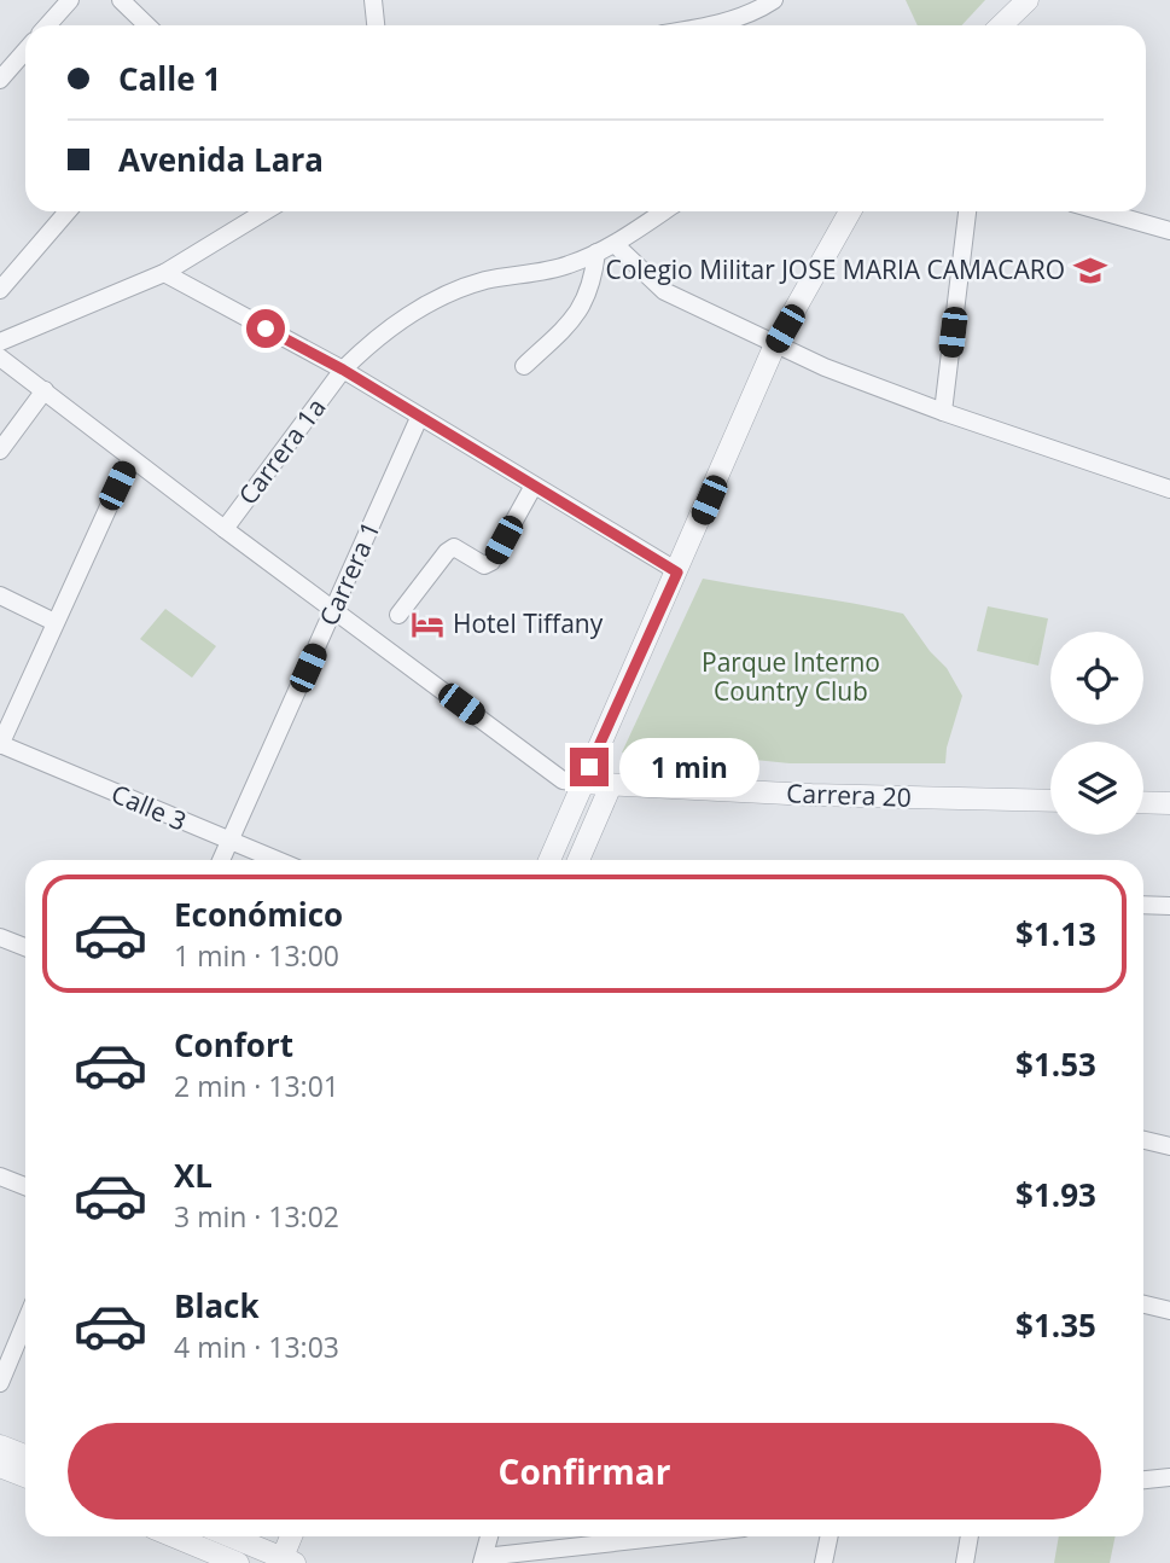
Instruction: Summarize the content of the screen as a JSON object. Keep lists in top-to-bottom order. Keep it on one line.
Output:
{"streets":{"street":["Carrera 1a","Carrera 1","Carrera 20","Calle 3"]},"crossings":[["Carrera 1","Calle 3"]],"parks":["Parque Interno Country Club"],"places":{"school or university":["Colegio Militar JOSE MARIA CAMACARO"],"hotel":["Hotel Tiffany"]},"page":{"banner":["Calle 1","Avenida Lara"],"bubble":"1 min","list":[{"name":"Económico","note":"1 min · 13:00","value":"$1.13"},{"name":"Confort","note":"2 min · 13:01","value":"$1.53"},{"name":"XL","note":"3 min · 13:02","value":"$1.93"},{"name":"Black","note":"4 min · 13:03","value":"$1.35"}],"buttons":"Confirmar"}}
